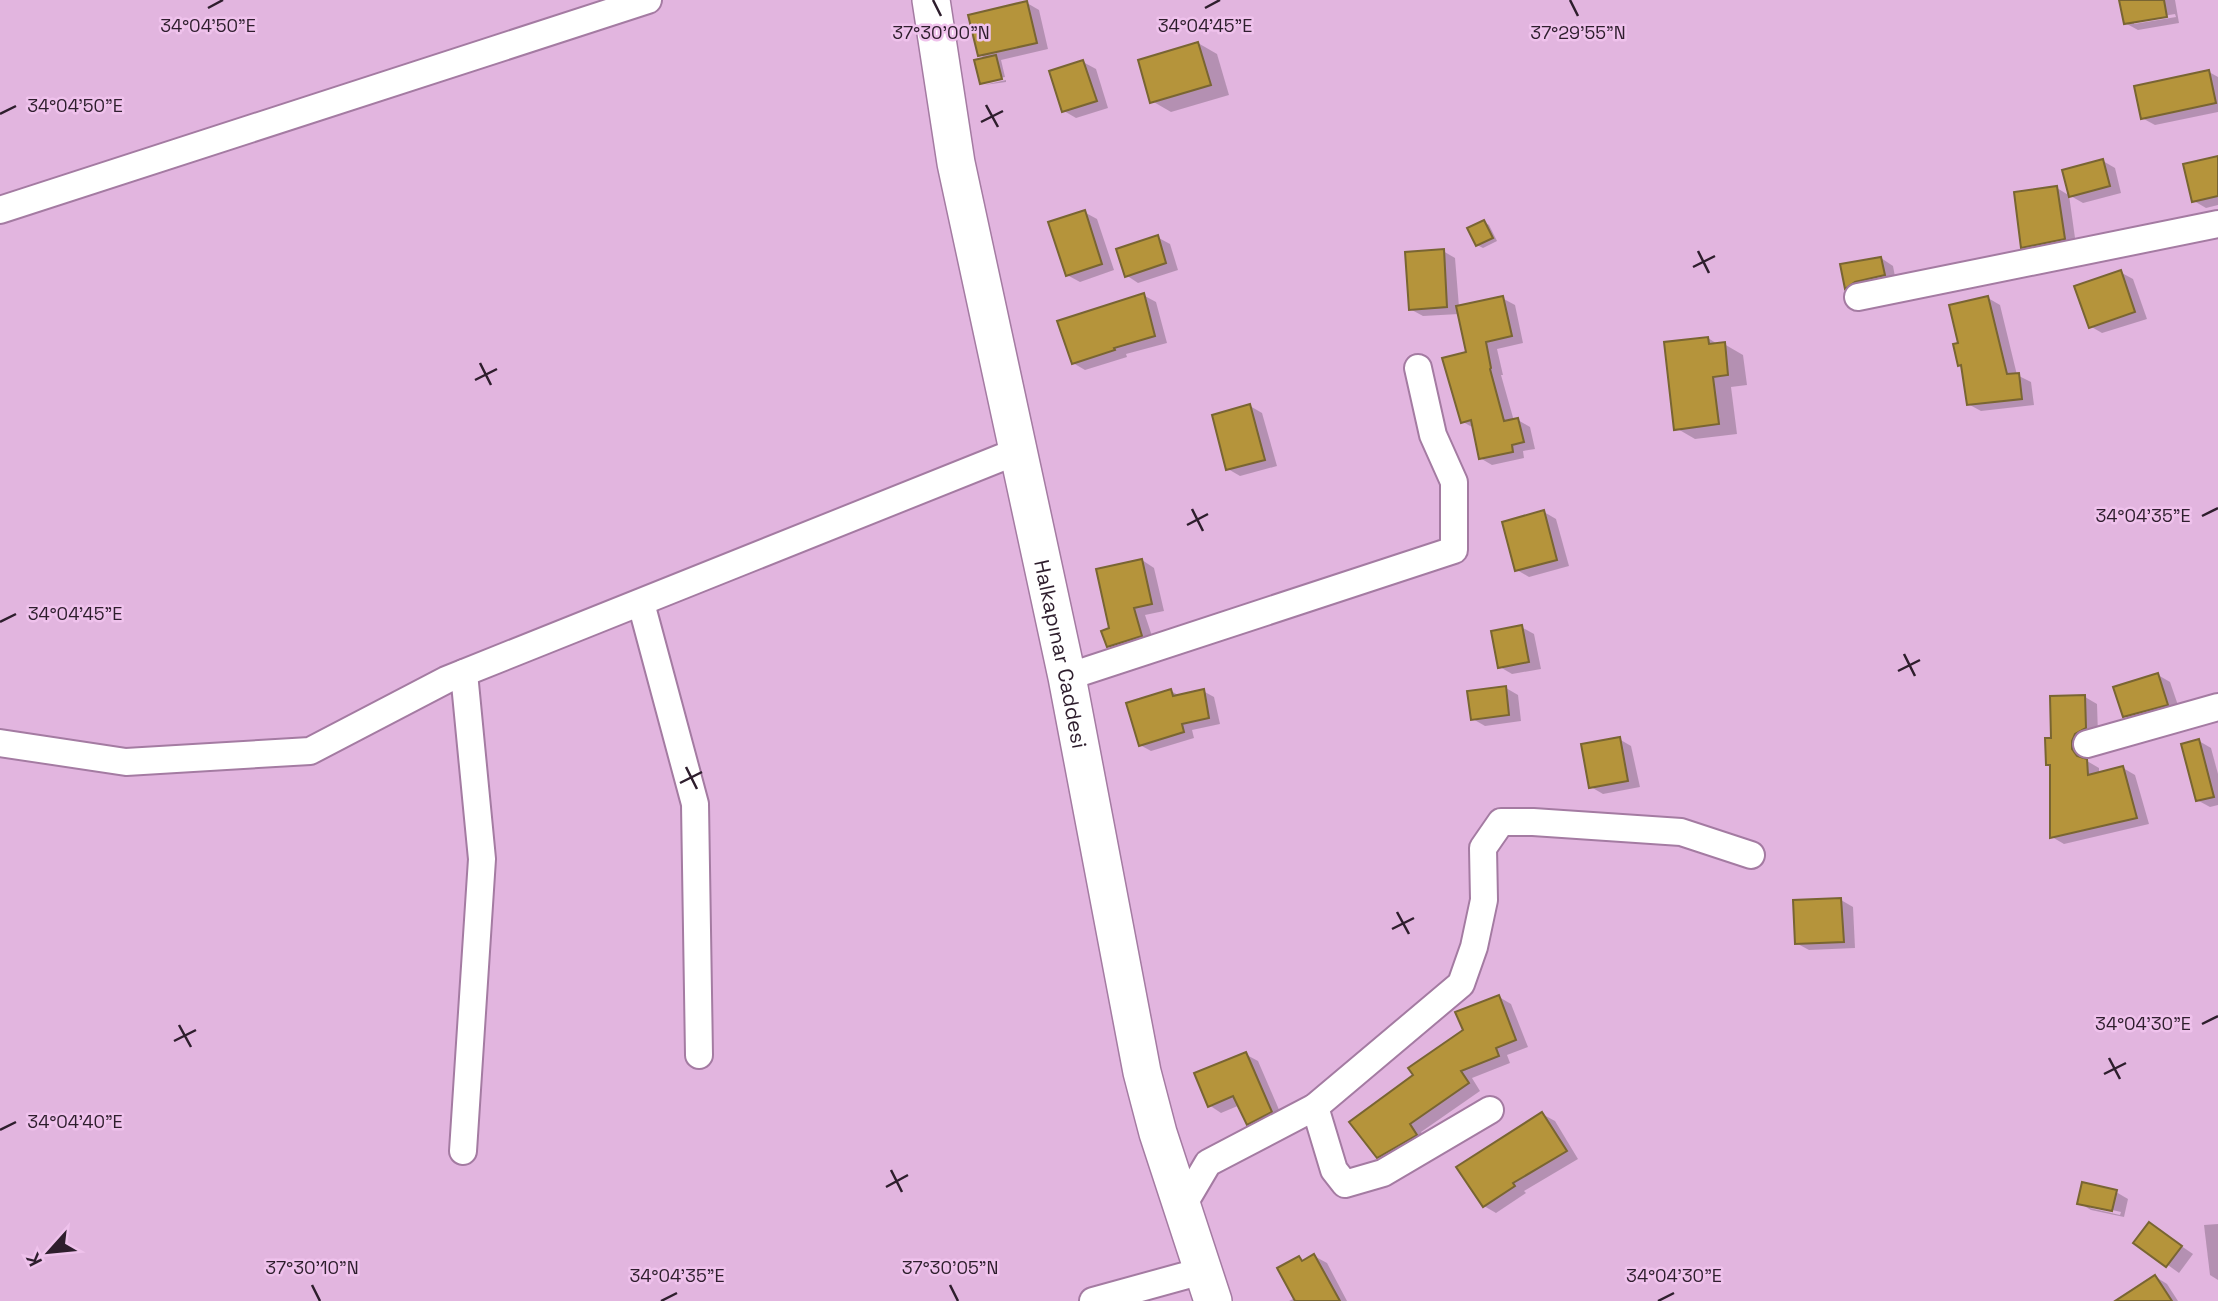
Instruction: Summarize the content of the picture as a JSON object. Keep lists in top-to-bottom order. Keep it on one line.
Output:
{"streets":{"main road":["Halkapınar Caddesi"]},"north":"bottom left","coordinates":["34°04'50\"E","34°04'45\"E","37°30'00\"N","37°29'55\"N","34°04'35\"E","34°04'30\"E","34°04'40\"E","37°30'10\"N","37°30'05\"N"]}
